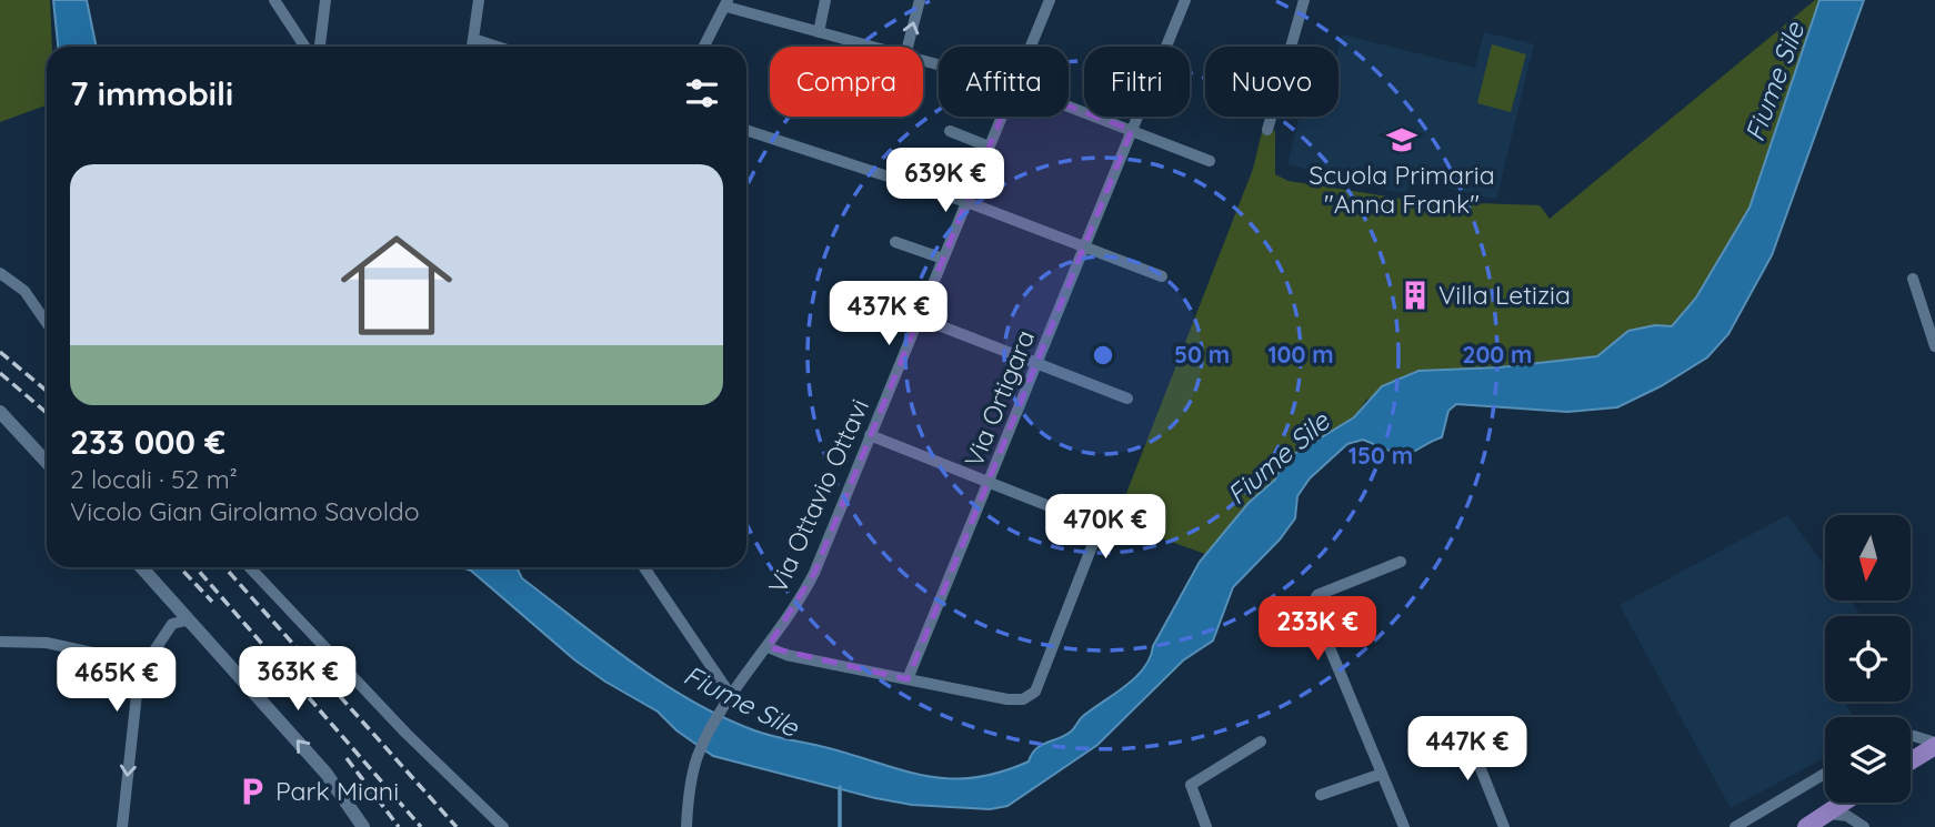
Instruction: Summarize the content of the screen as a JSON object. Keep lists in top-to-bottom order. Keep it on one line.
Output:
{"streets":{"street":["Via Ortigara","Via Ottavio Ottavi"]},"water":["Fiume Sile"],"places":{"school or university":["Scuola Primaria \"Anna Frank\""],"building":["Villa Letizia"],"parking":["Park Miani"]},"north":"bottom","page":{"chip":["Compra","Affitta","Filtri","Nuovo"],"heading":"7 immobili","list":[{"name":"233 000 €","note":"2 locali · 52 m² · Vicolo Gian Girolamo Savoldo"}],"price":["639K €","437K €","470K €","233K €","363K €","465K €","447K €"]},"rings":["50 m","100 m","200 m","150 m"]}
